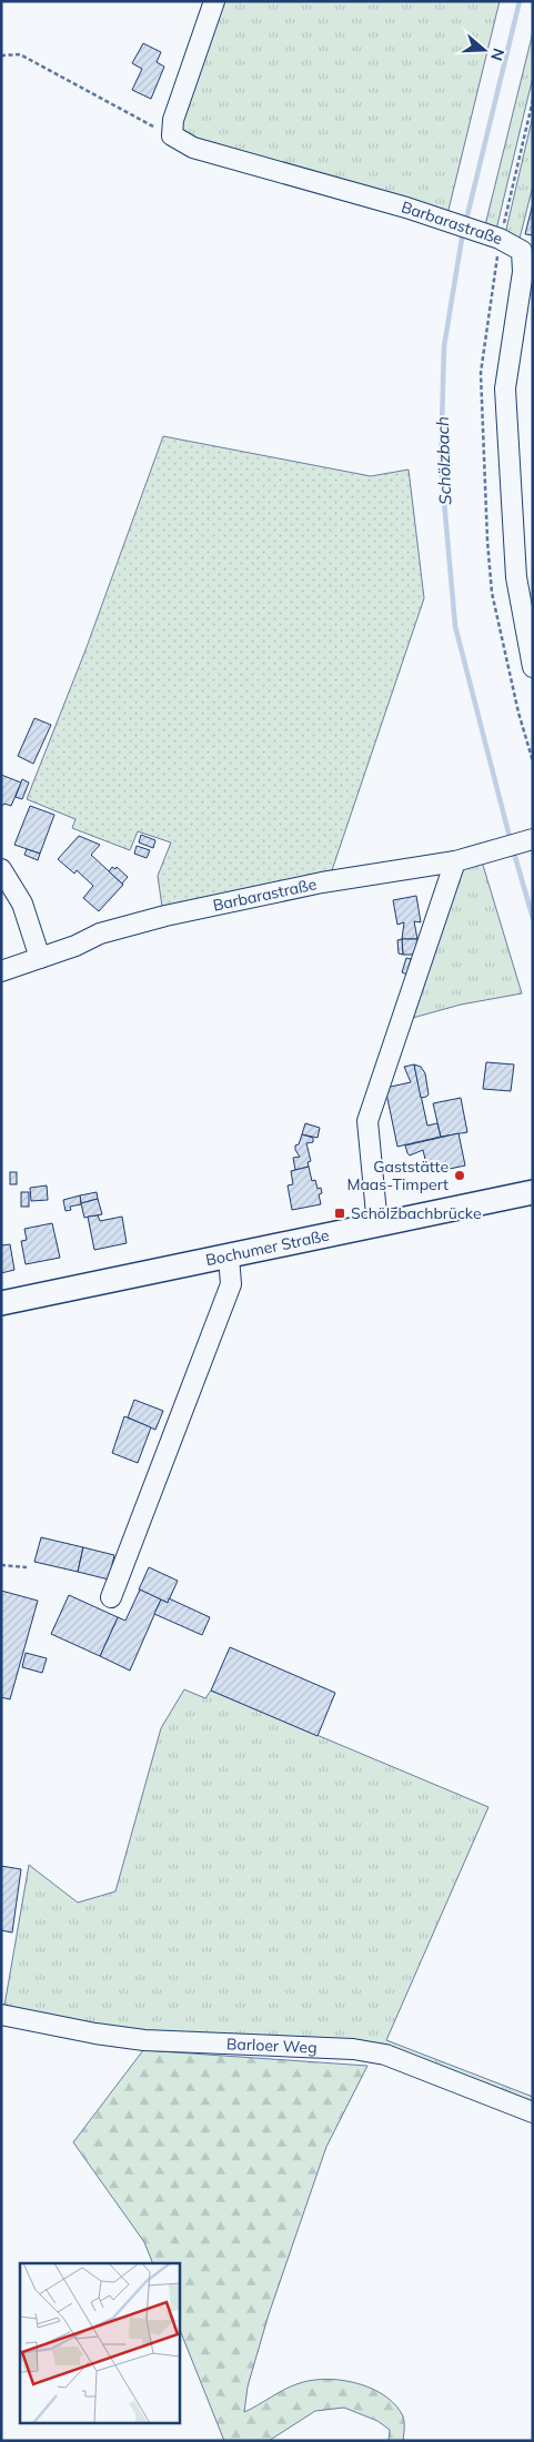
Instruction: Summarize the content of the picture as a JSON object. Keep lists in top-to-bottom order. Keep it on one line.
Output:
{"streets":{"main road":["Bochumer Straße"],"street":["Barbarastraße","Barloer Weg"]},"water":["Schölzbach"],"places":{"other":["Gaststätte Maas-Timpert"],"transit":["Schölzbachbrücke"]},"north":"right"}
